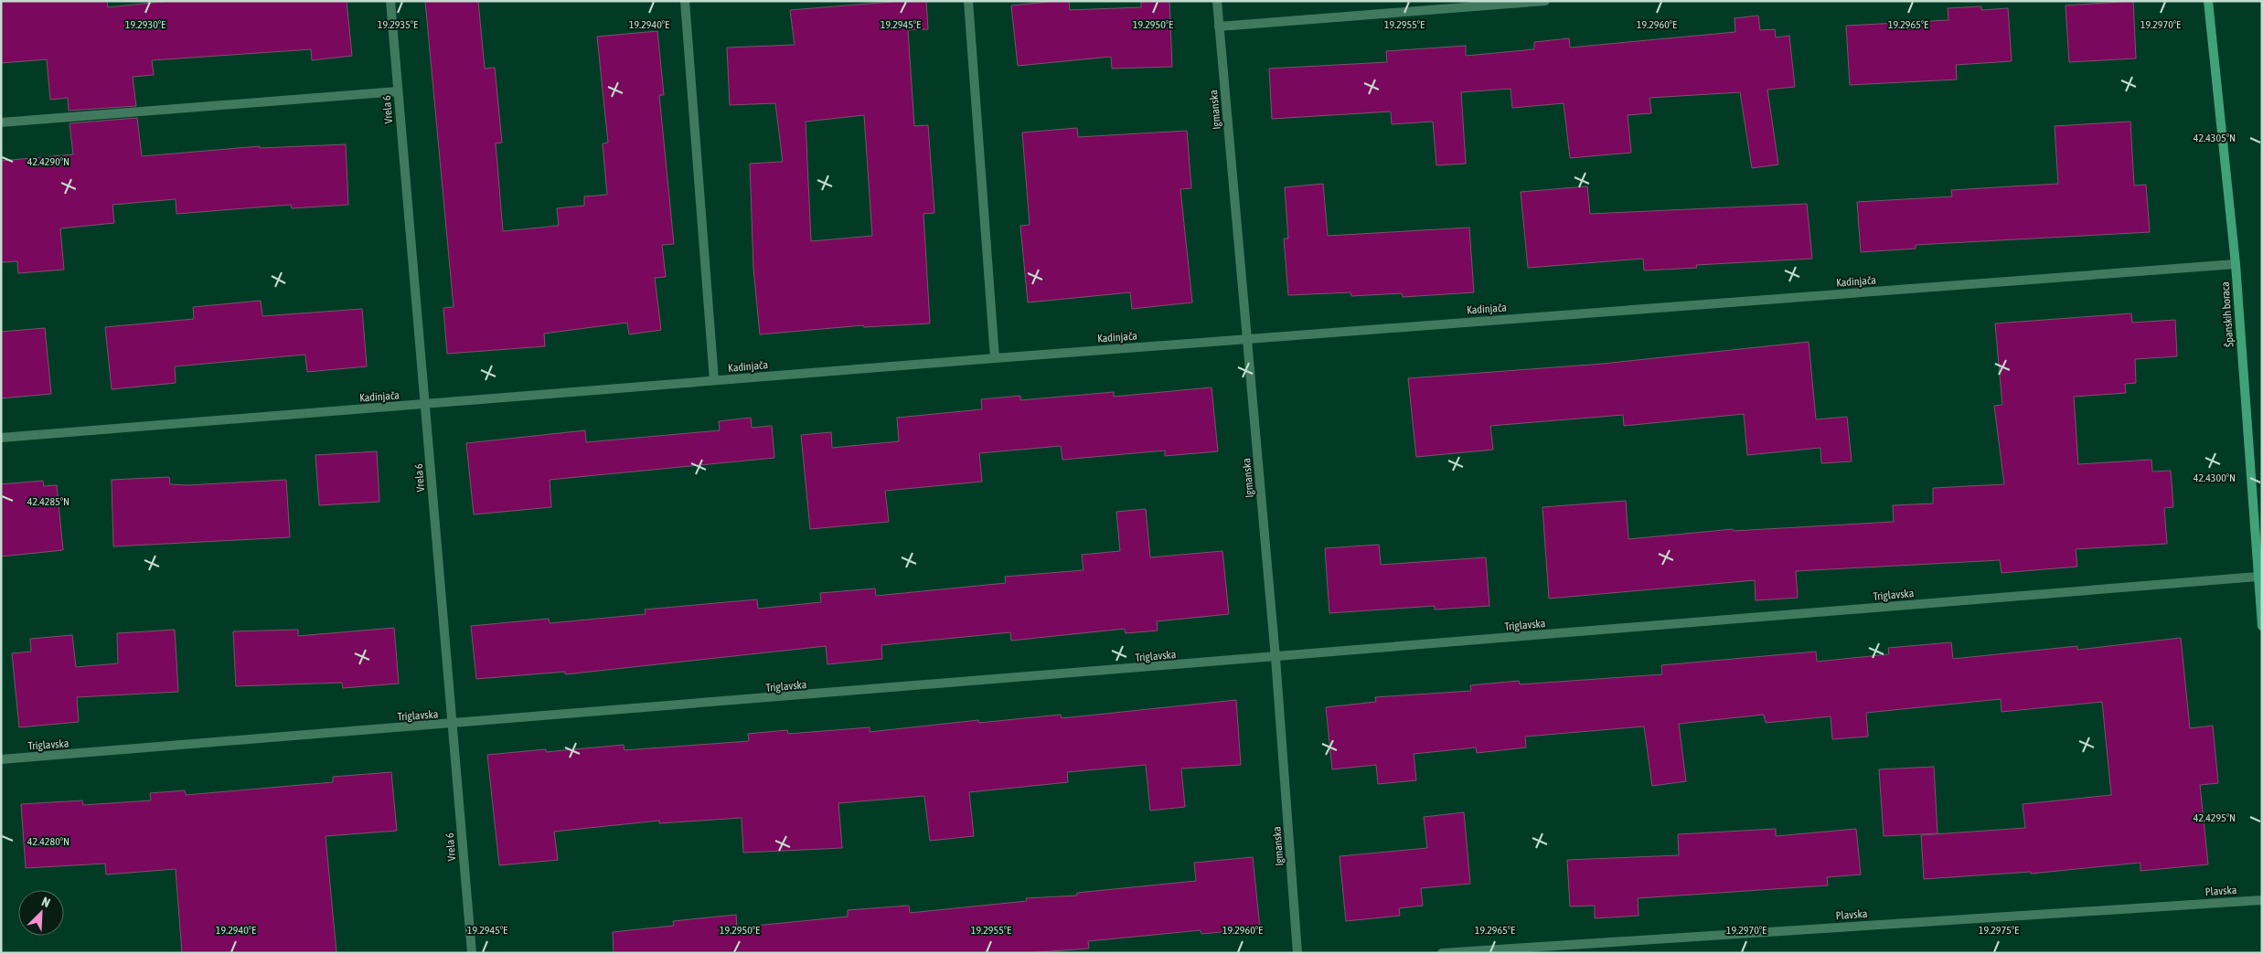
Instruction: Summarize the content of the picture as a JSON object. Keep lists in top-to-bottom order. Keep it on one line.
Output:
{"streets":{"main road":["Španskih boraca"],"street":["Vrela 6","Igmanska","Kadinjača","Triglavska","Plavska"]},"crossings":[["Vrela 6","Kadinjača"],["Vrela 6","Triglavska"],["Igmanska","Kadinjača"],["Igmanska","Triglavska"],["Kadinjača","Španskih boraca"],["Španskih boraca","Triglavska"]],"north":"top right","coordinates":["19.2930°E","19.2935°E","19.2940°E","19.2945°E","19.2950°E","19.2955°E","19.2960°E","19.2965°E","19.2970°E","42.4305°N","42.4290°N","42.4300°N","42.4285°N","42.4295°N","42.4280°N","19.2975°E"]}
